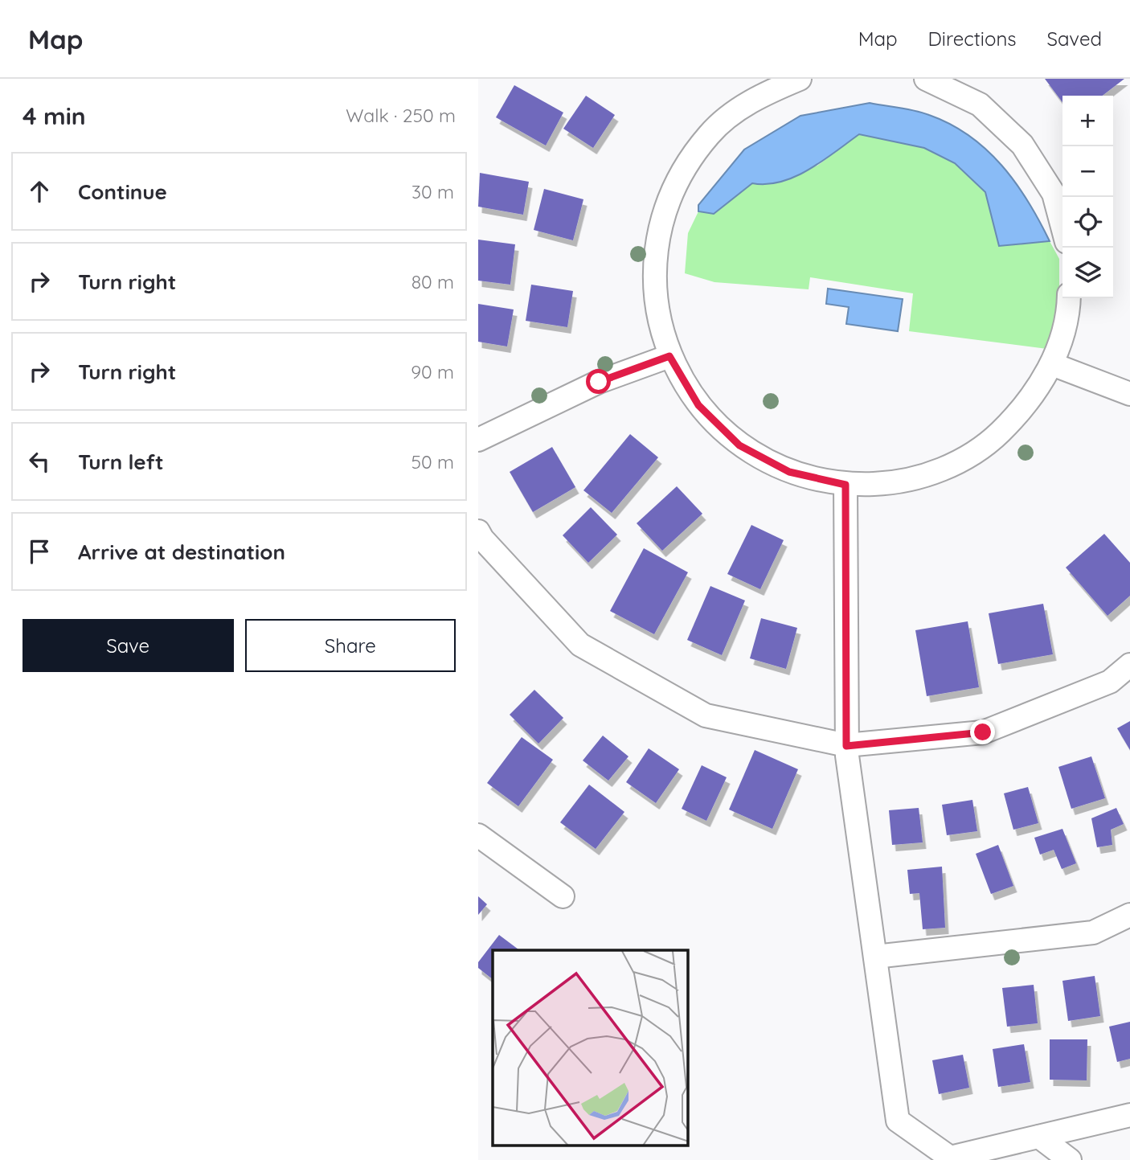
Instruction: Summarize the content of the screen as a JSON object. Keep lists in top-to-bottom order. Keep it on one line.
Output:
{"page":{"header":"Map","nav":["Map","Directions","Saved"],"heading":["4 min","Walk · 250 m"],"map_buttons":["+","−"],"list":[["Continue","30 m"],["Turn right","80 m"],["Turn right","90 m"],["Turn left","50 m"],"Arrive at destination"],"buttons":["Save","Share"]}}
